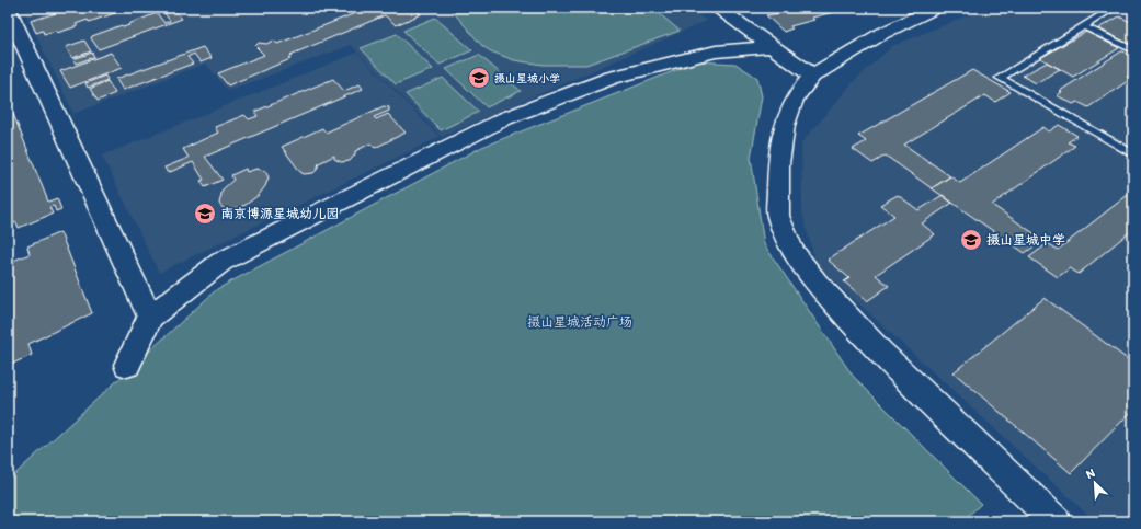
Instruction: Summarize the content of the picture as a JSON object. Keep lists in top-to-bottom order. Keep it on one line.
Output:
{"parks":["摄山星城活动广场"],"places":{"school or university":["摄山星城小学","南京博源星城幼儿园","摄山星城中学"]},"north":"top left"}
